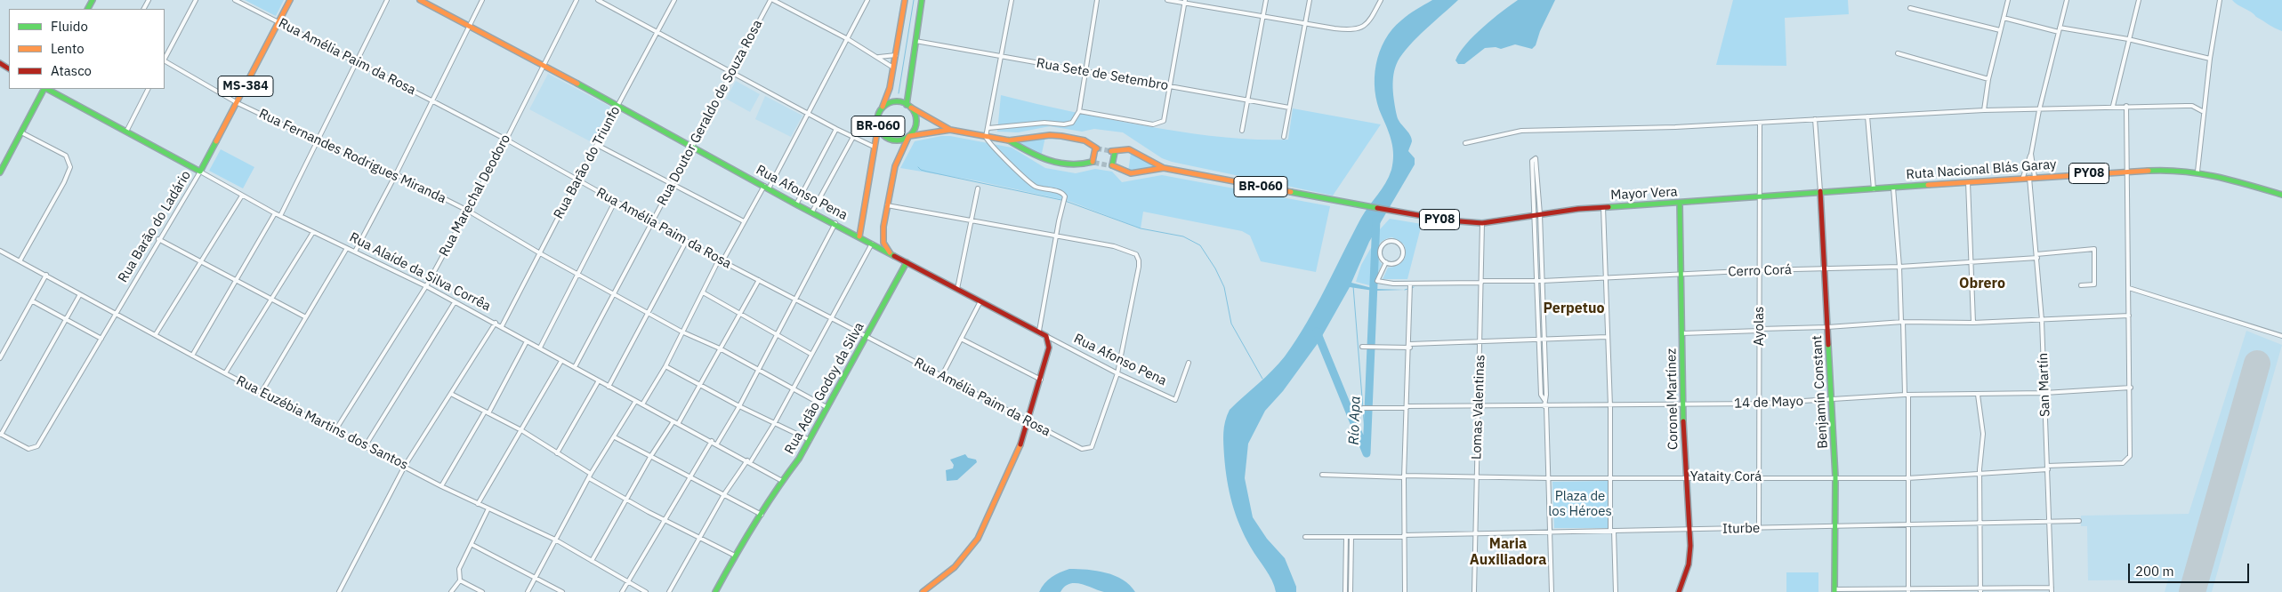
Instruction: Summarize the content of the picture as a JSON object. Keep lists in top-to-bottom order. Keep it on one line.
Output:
{"streets":{"main road":["MS-384","BR-060","Ruta Nacional Blás Garay","PY08","Rua Afonso Pena","Mayor Vera","Rua Barão do Ladário","Rua Alaíde da Silva Corrêa","Rua Adão Godoy da Silva","Benjamín Constant","Coronel Martínez"],"street":["Rua Amélia Paim da Rosa","Rua Sete de Setembro","Rua Doutor Geraldo de Souza Rosa","Rua Fernandes Rodrigues Miranda","Rua Barão do Triunfo","Rua Marechal Deodoro","Cerro Corá","Ayolas","San Martín","14 de Mayo","Lomas Valentinas","Rua Euzébia Martins dos Santos","Yataity Corá","Iturbe"]},"crossings":[["Rua Amélia Paim da Rosa","Rua Doutor Geraldo de Souza Rosa"],["Rua Amélia Paim da Rosa","Rua Barão do Triunfo"],["Rua Amélia Paim da Rosa","Rua Afonso Pena"],["Rua Amélia Paim da Rosa","Rua Marechal Deodoro"],["Rua Amélia Paim da Rosa","Rua Barão do Ladário"],["Rua Amélia Paim da Rosa","Rua Adão Godoy da Silva"],["Rua Sete de Setembro","BR-060"],["Rua Doutor Geraldo de Souza Rosa","Rua Fernandes Rodrigues Miranda"],["Rua Doutor Geraldo de Souza Rosa","Rua Afonso Pena"],["Rua Doutor Geraldo de Souza Rosa","Rua Alaíde da Silva Corrêa"],["BR-060","Mayor Vera"],["Rua Fernandes Rodrigues Miranda","Rua Barão do Triunfo"],["Rua Fernandes Rodrigues Miranda","Rua Marechal Deodoro"],["Rua Fernandes Rodrigues Miranda","Rua Barão do Ladário"],["Rua Fernandes Rodrigues Miranda","Rua Adão Godoy da Silva"],["Rua Barão do Triunfo","Rua Afonso Pena"],["Rua Barão do Triunfo","Rua Alaíde da Silva Corrêa"],["Ruta Nacional Blás Garay","Mayor Vera"],["Ruta Nacional Blás Garay","San Martín"],["Rua Afonso Pena","Rua Marechal Deodoro"],["Rua Afonso Pena","Rua Adão Godoy da Silva"],["Mayor Vera","Ayolas"],["Mayor Vera","Benjamín Constant"],["Mayor Vera","Coronel Martínez"],["Mayor Vera","Lomas Valentinas"],["Rua Marechal Deodoro","Rua Alaíde da Silva Corrêa"],["Rua Marechal Deodoro","Rua Euzébia Martins dos Santos"],["Rua Barão do Ladário","Rua Alaíde da Silva Corrêa"],["Rua Barão do Ladário","Rua Euzébia Martins dos Santos"],["Cerro Corá","Ayolas"],["Cerro Corá","San Martín"],["Cerro Corá","Benjamín Constant"],["Cerro Corá","Coronel Martínez"],["Cerro Corá","Lomas Valentinas"],["Rua Alaíde da Silva Corrêa","Rua Adão Godoy da Silva"],["Ayolas","14 de Mayo"],["Ayolas","Yataity Corá"],["Ayolas","Iturbe"],["San Martín","14 de Mayo"],["San Martín","Yataity Corá"],["San Martín","Iturbe"],["Benjamín Constant","14 de Mayo"],["Benjamín Constant","Yataity Corá"],["Benjamín Constant","Iturbe"],["Coronel Martínez","14 de Mayo"],["Coronel Martínez","Yataity Corá"],["Coronel Martínez","Iturbe"],["14 de Mayo","Lomas Valentinas"],["14 de Mayo","Yataity Corá"],["Lomas Valentinas","Yataity Corá"],["Lomas Valentinas","Iturbe"]],"districts":["Obrero","Perpetuo","Maria Auxiliadora"],"water":["Río Apa"],"parks":["Plaza de los Héroes"],"legend":["Fluido","Lento","Atasco"],"scale_bar":"200 m"}
